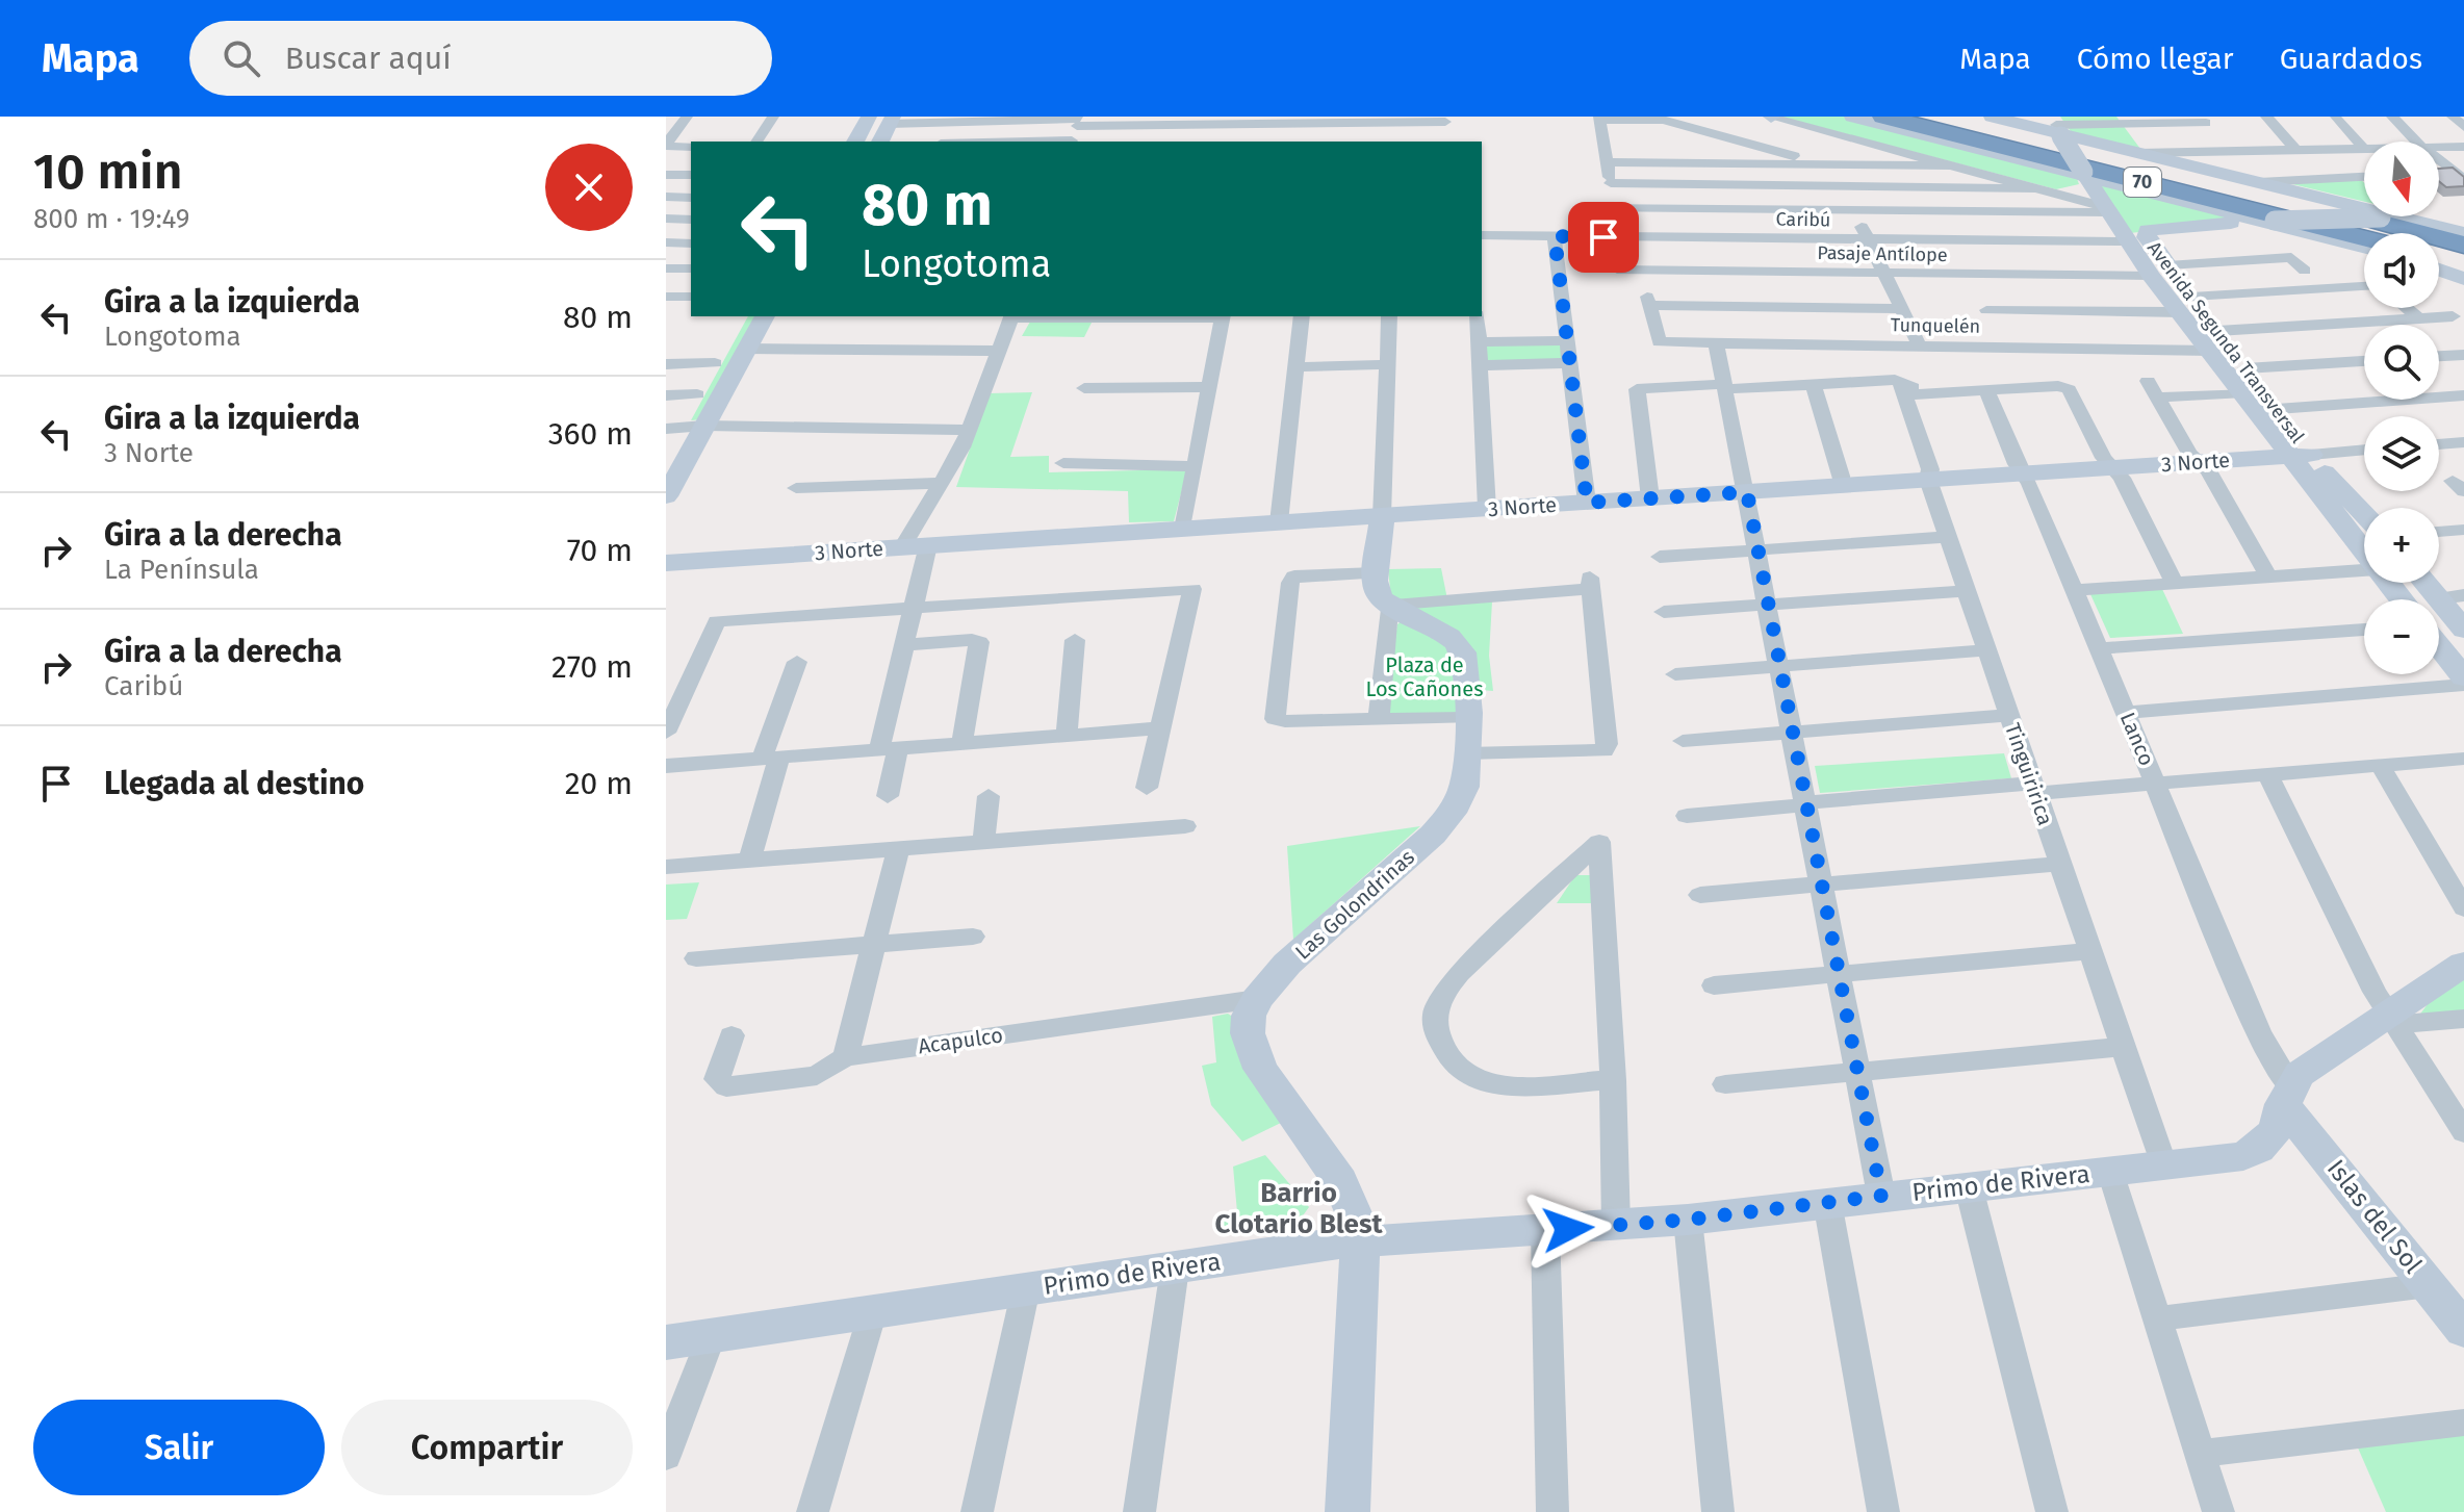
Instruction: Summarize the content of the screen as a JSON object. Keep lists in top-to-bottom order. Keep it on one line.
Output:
{"streets":{"highway":["70"],"street":["Caribú","Pasaje Antílope","Tunquelén","Avenida Segunda Transversal","3 Norte","Lanco","Tinguiririca","Las Golondrinas","Acapulco","Primo de Rivera","Islas del Sol"]},"crossings":[["Caribú","Pasaje Antílope"],["Caribú","Avenida Segunda Transversal"],["Pasaje Antílope","Avenida Segunda Transversal"],["Tunquelén","Avenida Segunda Transversal"],["Avenida Segunda Transversal","3 Norte"],["3 Norte","Lanco"],["3 Norte","Tinguiririca"],["Lanco","Islas del Sol"],["Tinguiririca","Primo de Rivera"],["Las Golondrinas","Acapulco"],["Las Golondrinas","Primo de Rivera"],["Primo de Rivera","Islas del Sol"]],"districts":["Barrio Clotario Blest"],"parks":["Plaza de Los Cañones"],"north":"bottom","page":{"header":"Mapa","search":"Buscar aquí","nav":["Mapa","Cómo llegar","Guardados"],"heading":["10 min","800 m · 19:49"],"map_buttons":["+","−"],"turn":["80 m","Longotoma"],"list":[{"name":"Gira a la izquierda","note":"Longotoma","value":"80 m"},{"name":"Gira a la izquierda","note":"3 Norte","value":"360 m"},{"name":"Gira a la derecha","note":"La Península","value":"70 m"},{"name":"Gira a la derecha","note":"Caribú","value":"270 m"},{"name":"Llegada al destino","value":"20 m"}],"buttons":["Salir","Compartir"]}}
